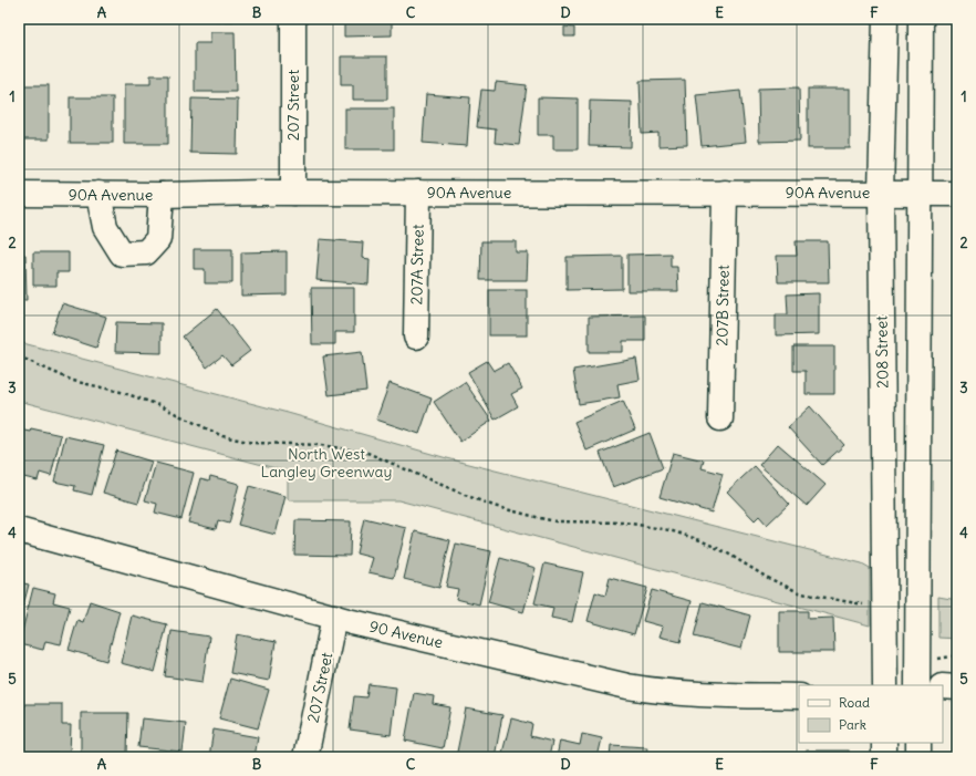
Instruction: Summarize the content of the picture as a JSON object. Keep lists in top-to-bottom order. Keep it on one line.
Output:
{"streets":{"street":["207 Street","90A Avenue","207A Street","207B Street","208 Street","90 Avenue"]},"crossings":[["207 Street","90A Avenue"],["207 Street","90 Avenue"],["90A Avenue","207A Street"],["90A Avenue","207B Street"],["90A Avenue","208 Street"]],"parks":["North West Langley Greenway"],"legend":["Road","Park"],"grid":{"columns":["A","B","C","D","E","F"],"rows":["1","2","3","4","5"]}}
